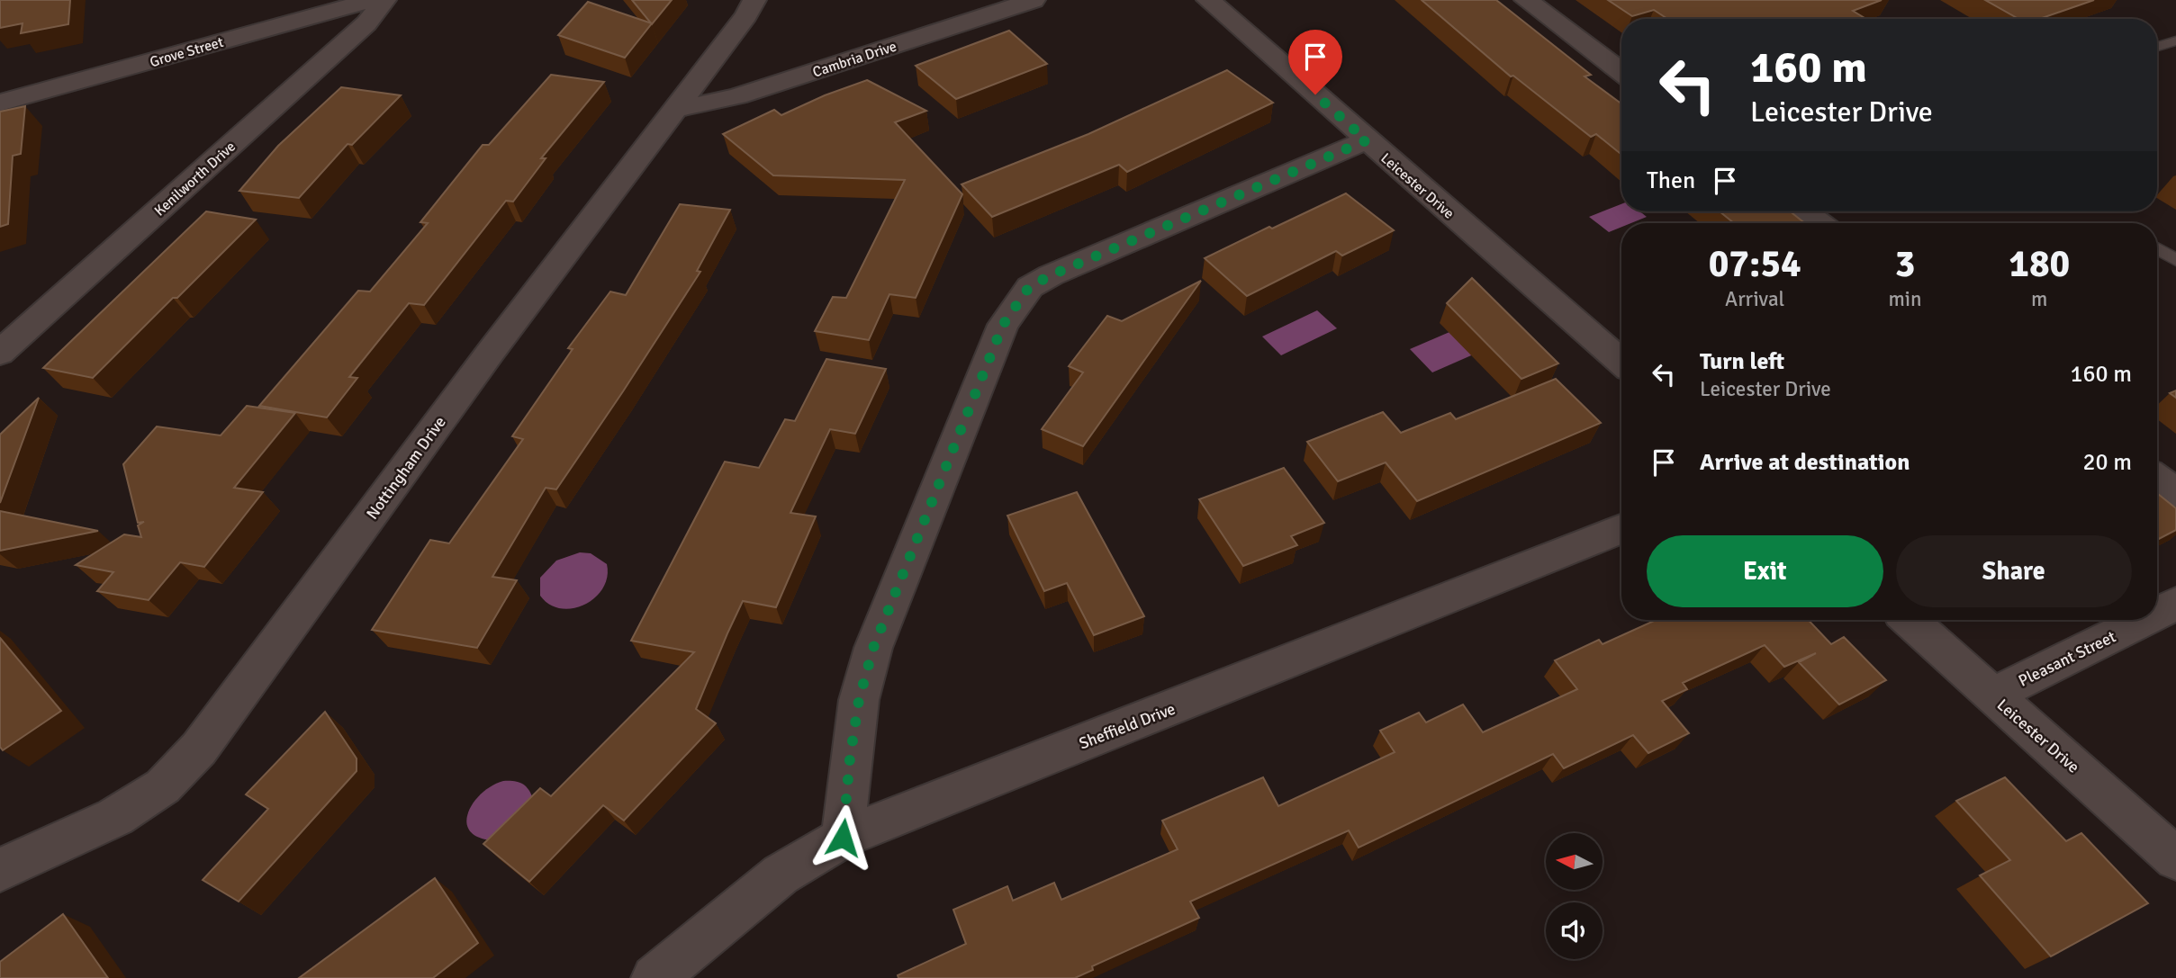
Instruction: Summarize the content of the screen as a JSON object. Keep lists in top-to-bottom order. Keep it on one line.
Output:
{"streets":{"street":["Grove Street","Cambria Drive","Kenilworth Drive","Leicester Drive","Nottingham Drive","Pleasant Street","Sheffield Drive"]},"crossings":[["Cambria Drive","Nottingham Drive"],["Leicester Drive","Pleasant Street"]],"north":"left","page":{"turn":["160 m","Leicester Drive"],"then":"Then","eta":["07:54","Arrival","3","min","180","m"],"list":[{"name":"Turn left","note":"Leicester Drive","value":"160 m"},{"name":"Arrive at destination","value":"20 m"}],"buttons":["Exit","Share"]}}
